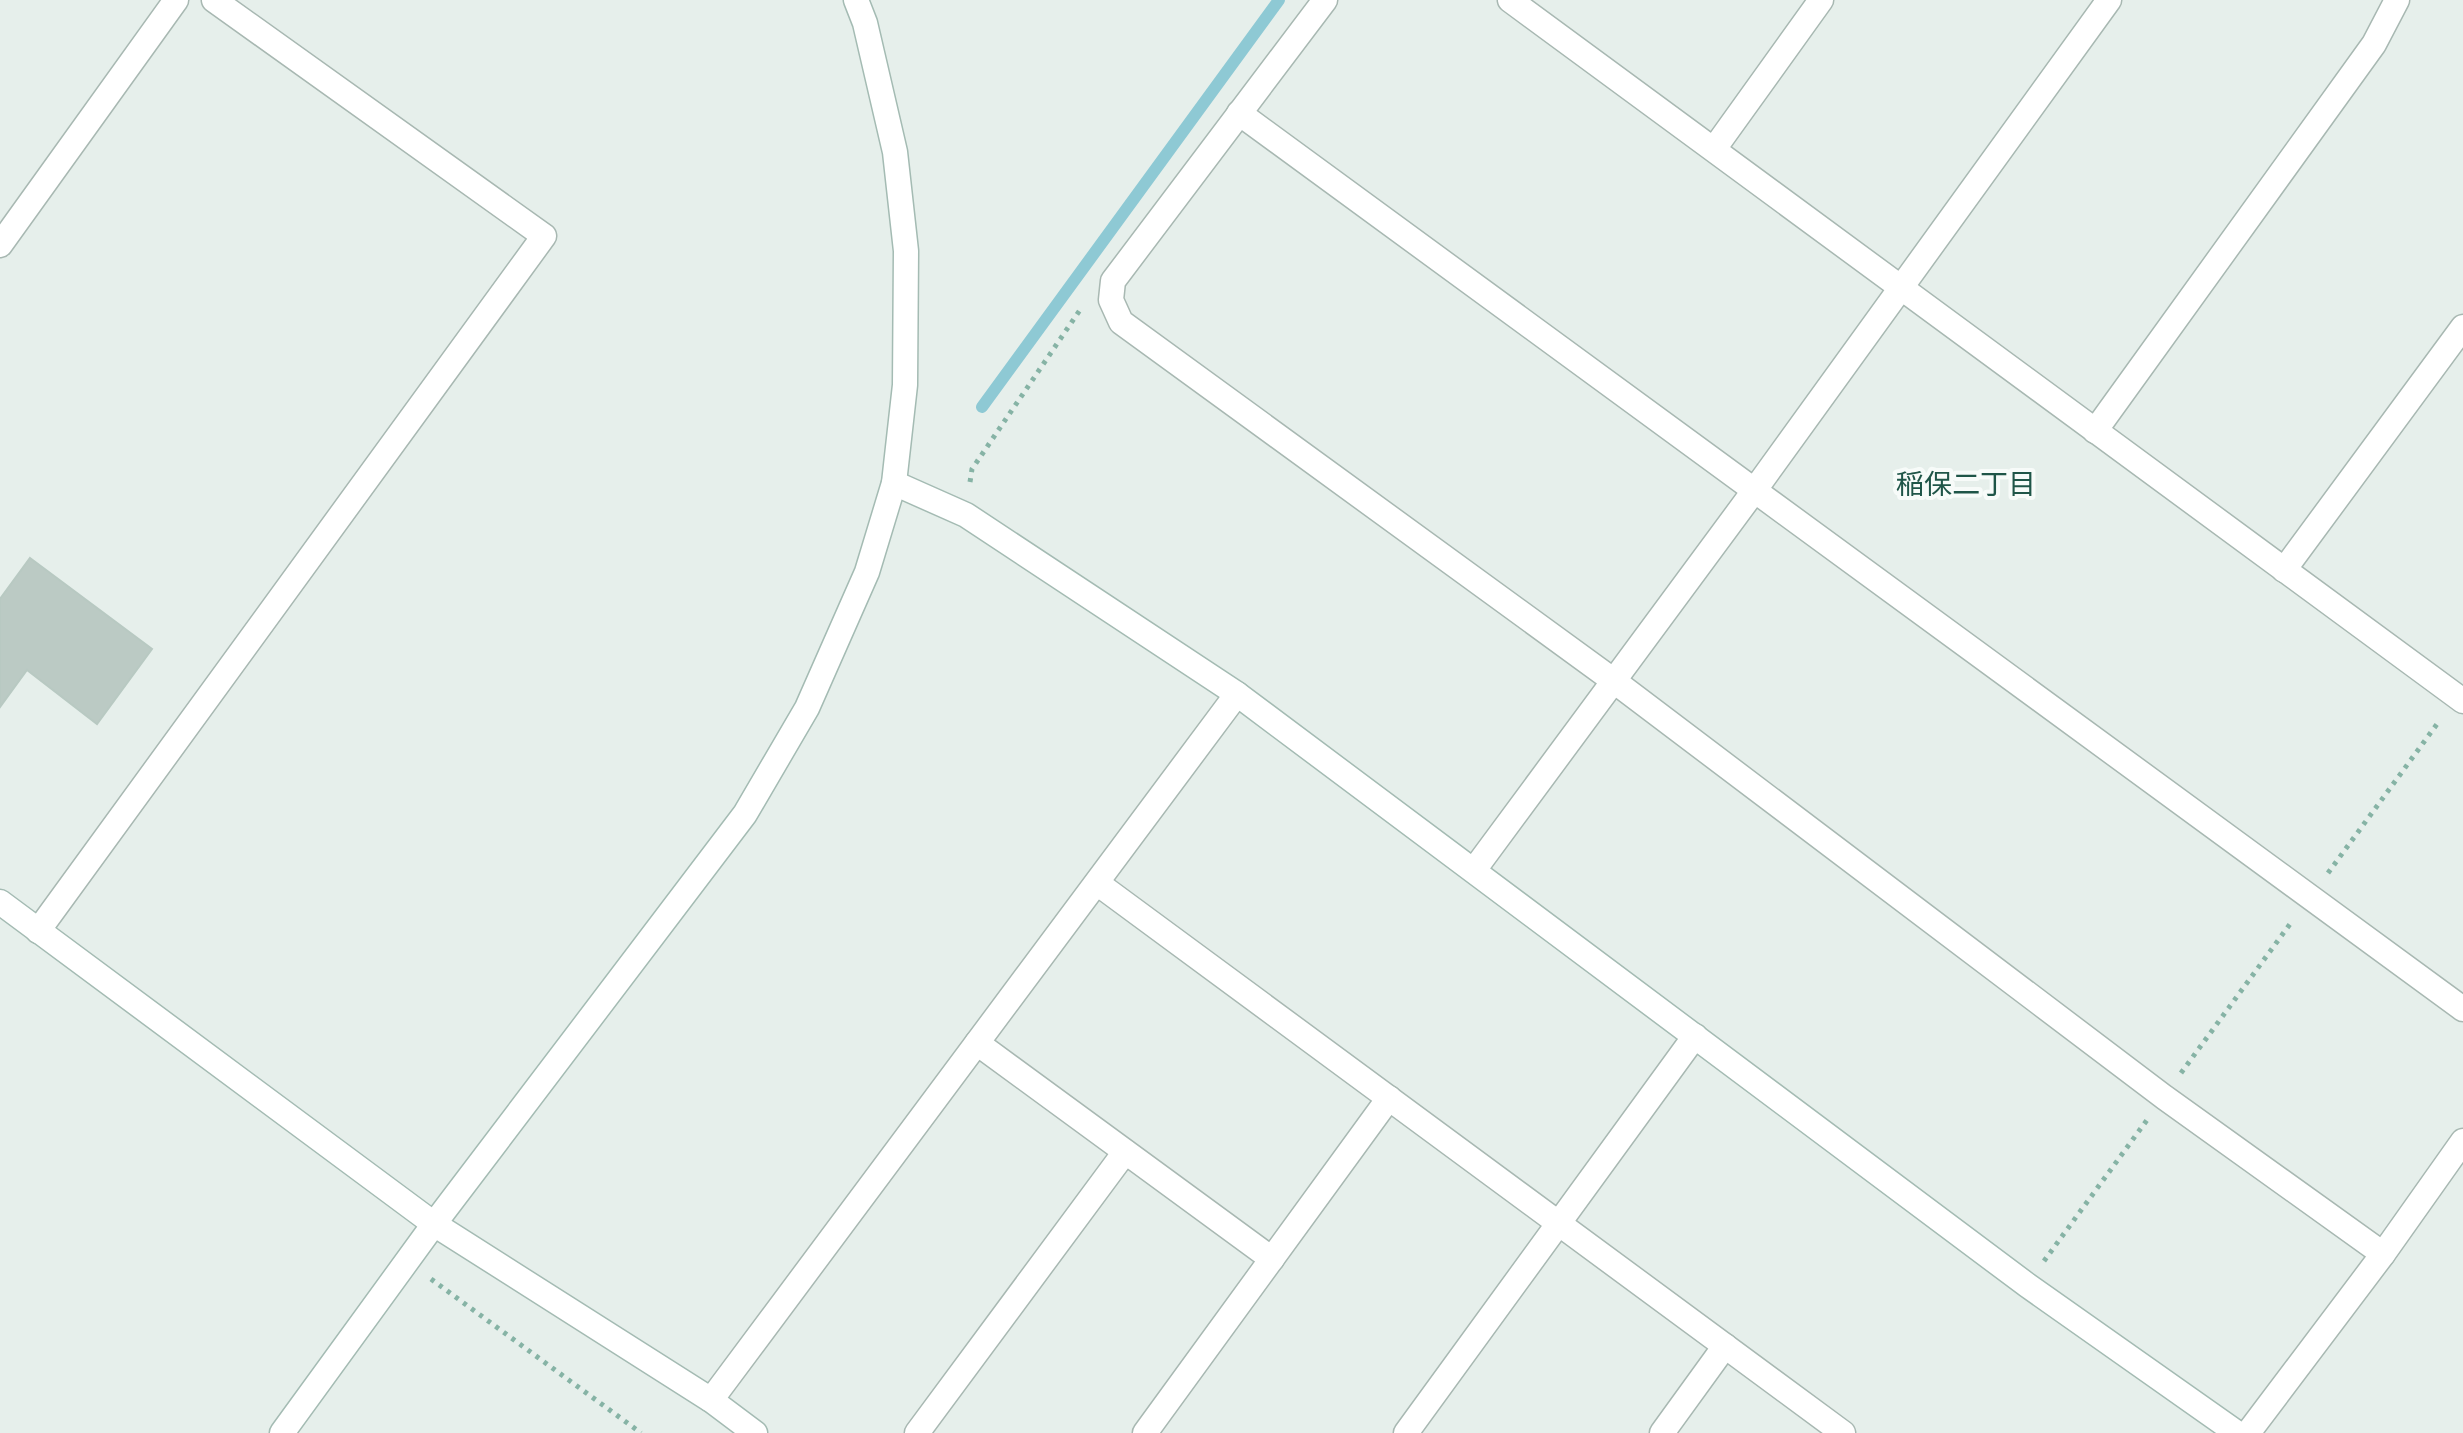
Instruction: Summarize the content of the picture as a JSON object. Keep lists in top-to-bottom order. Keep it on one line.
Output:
{"districts":["稲保二丁目"]}
